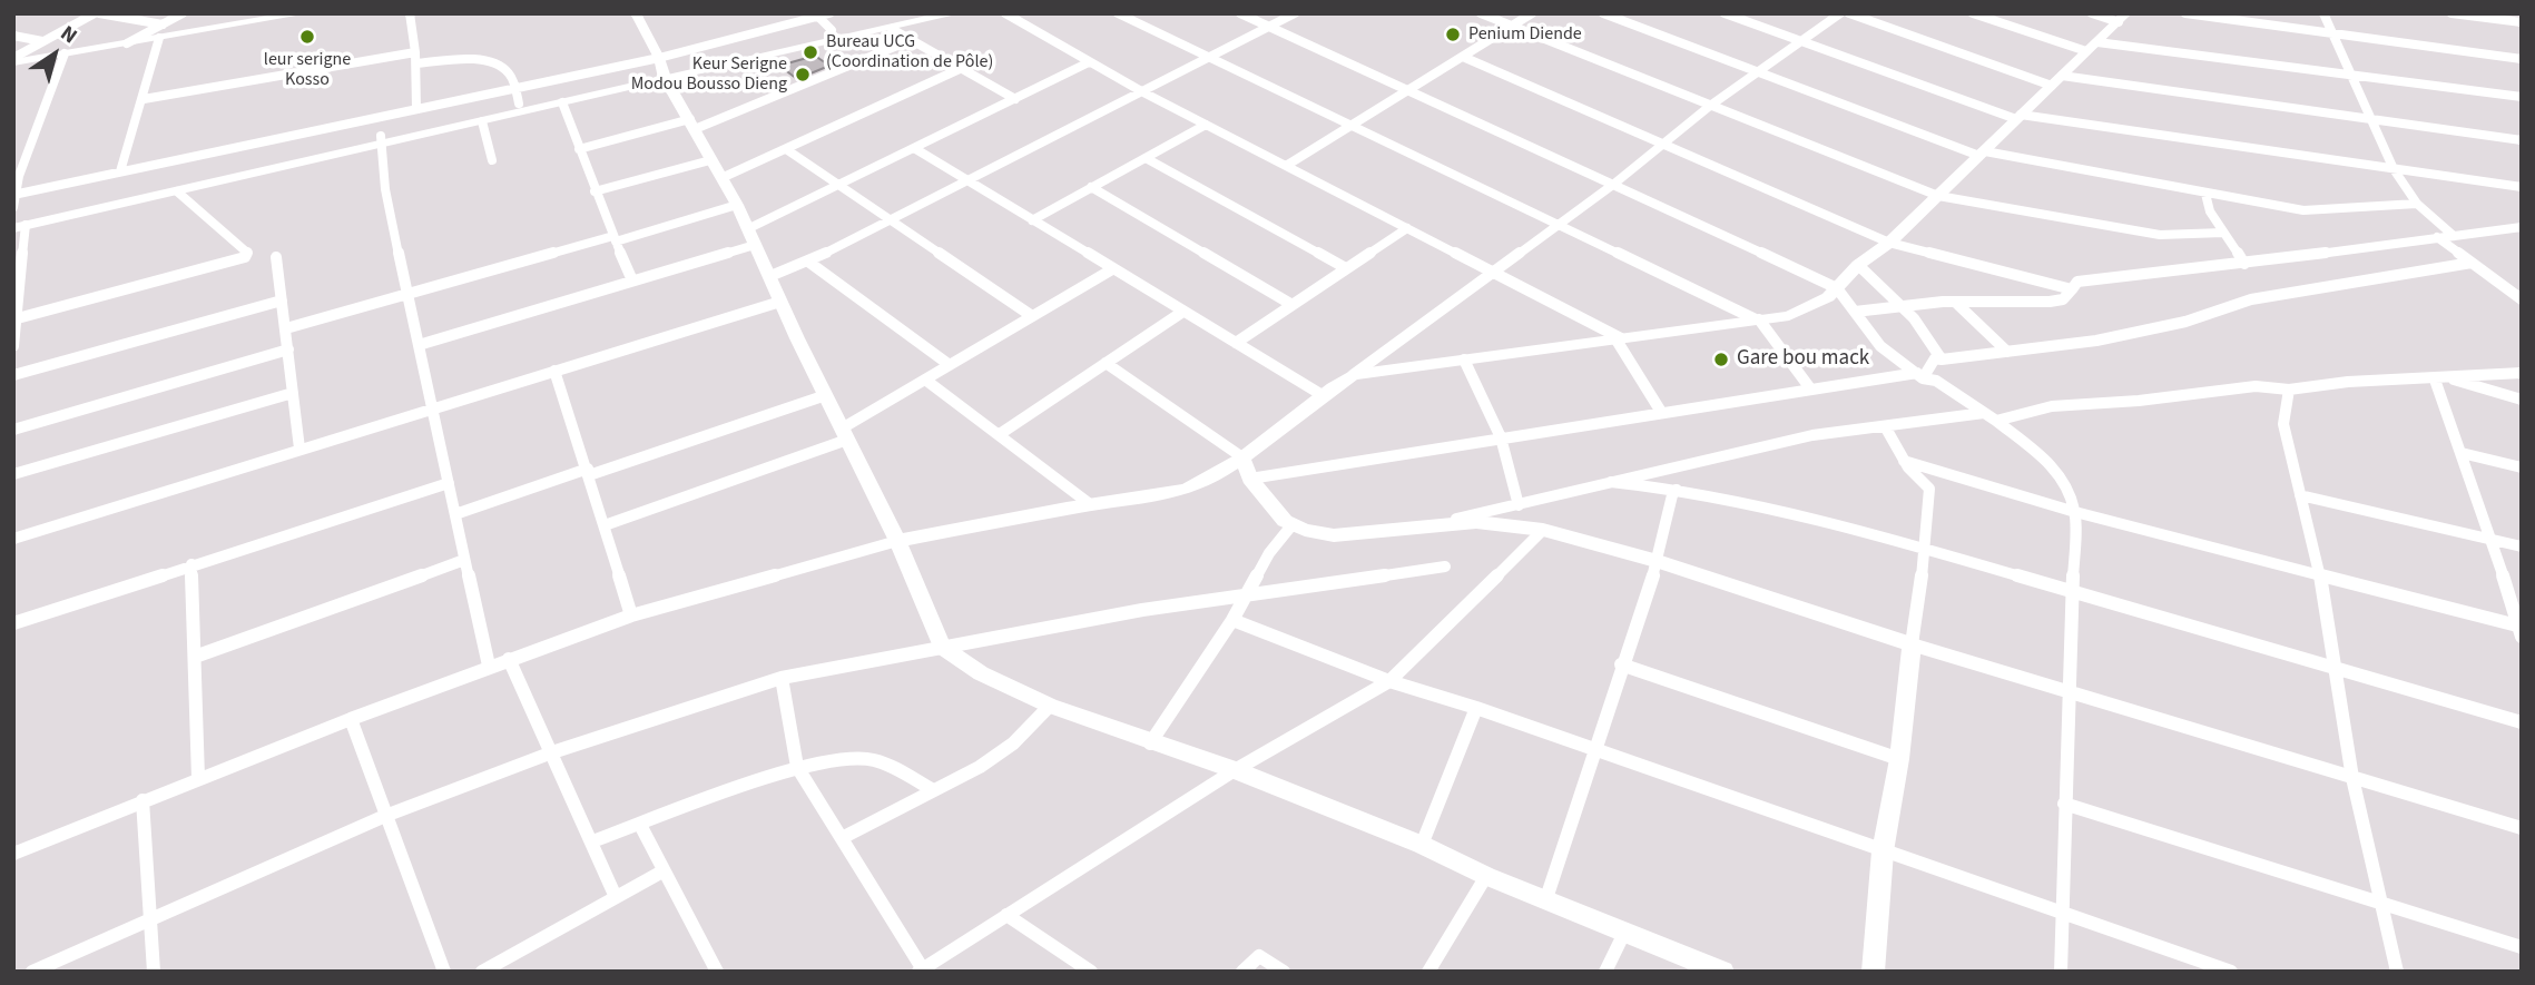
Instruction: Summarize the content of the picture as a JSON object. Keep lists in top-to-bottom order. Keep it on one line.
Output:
{"places":["Penium Diende","leur serigne Kosso","Bureau UCG (Coordination de Pôle)","Keur Serigne Modou Bousso Dieng","Gare bou mack"],"north":"top right"}
